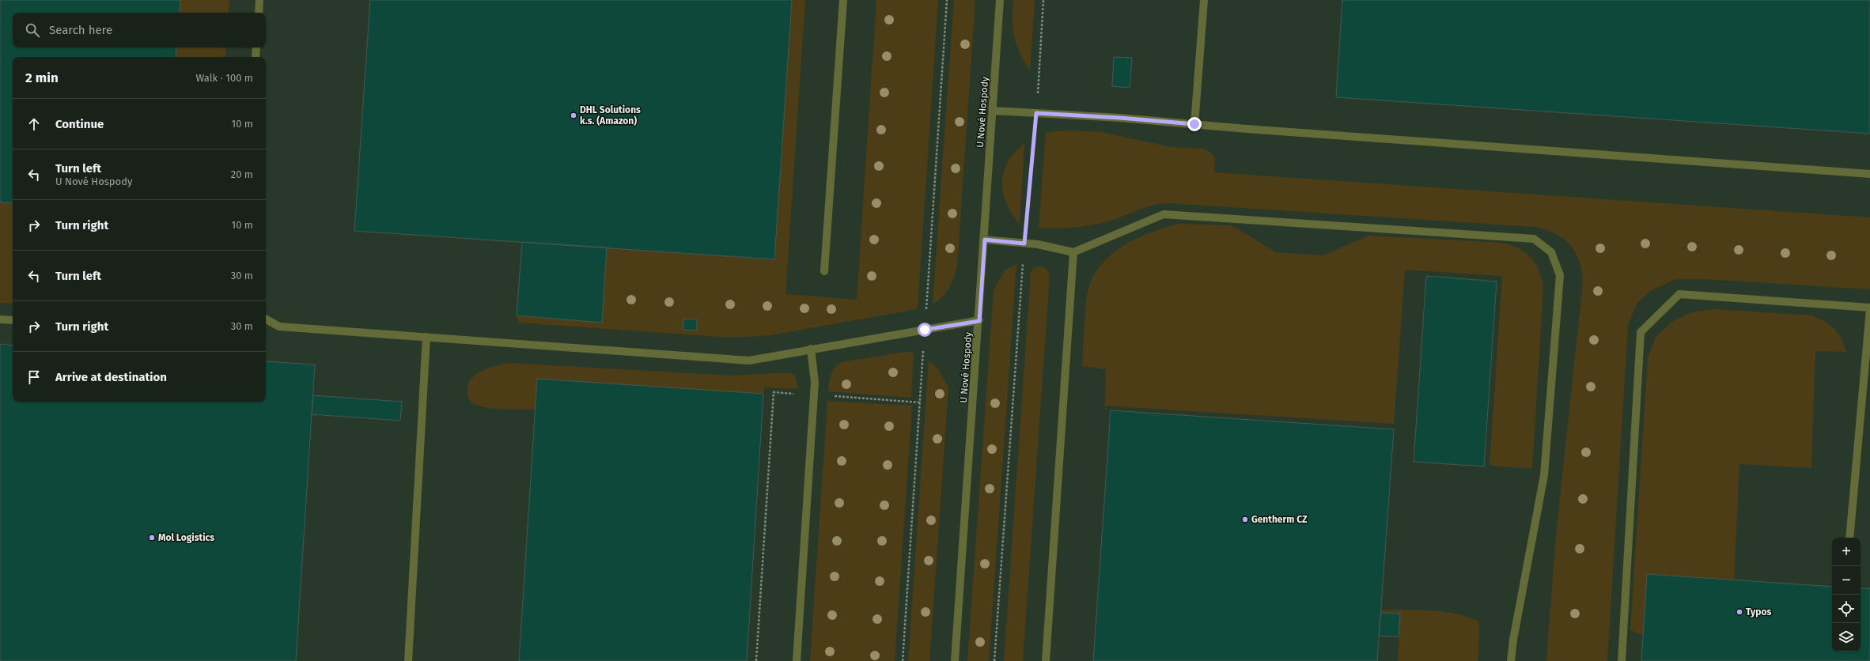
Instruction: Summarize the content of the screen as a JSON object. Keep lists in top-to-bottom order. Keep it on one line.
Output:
{"streets":{"street":["U Nové Hospody"]},"places":["DHL Solutions k.s. (Amazon)","Gentherm CZ","Mol Logistics","Typos"],"page":{"search":"Search here","heading":["2 min","Walk · 100 m"],"list":[["Continue","10 m"],["Turn left","U Nové Hospody","20 m"],["Turn right","10 m"],["Turn left","30 m"],["Turn right","30 m"],"Arrive at destination"],"map_buttons":["+","−"]}}
